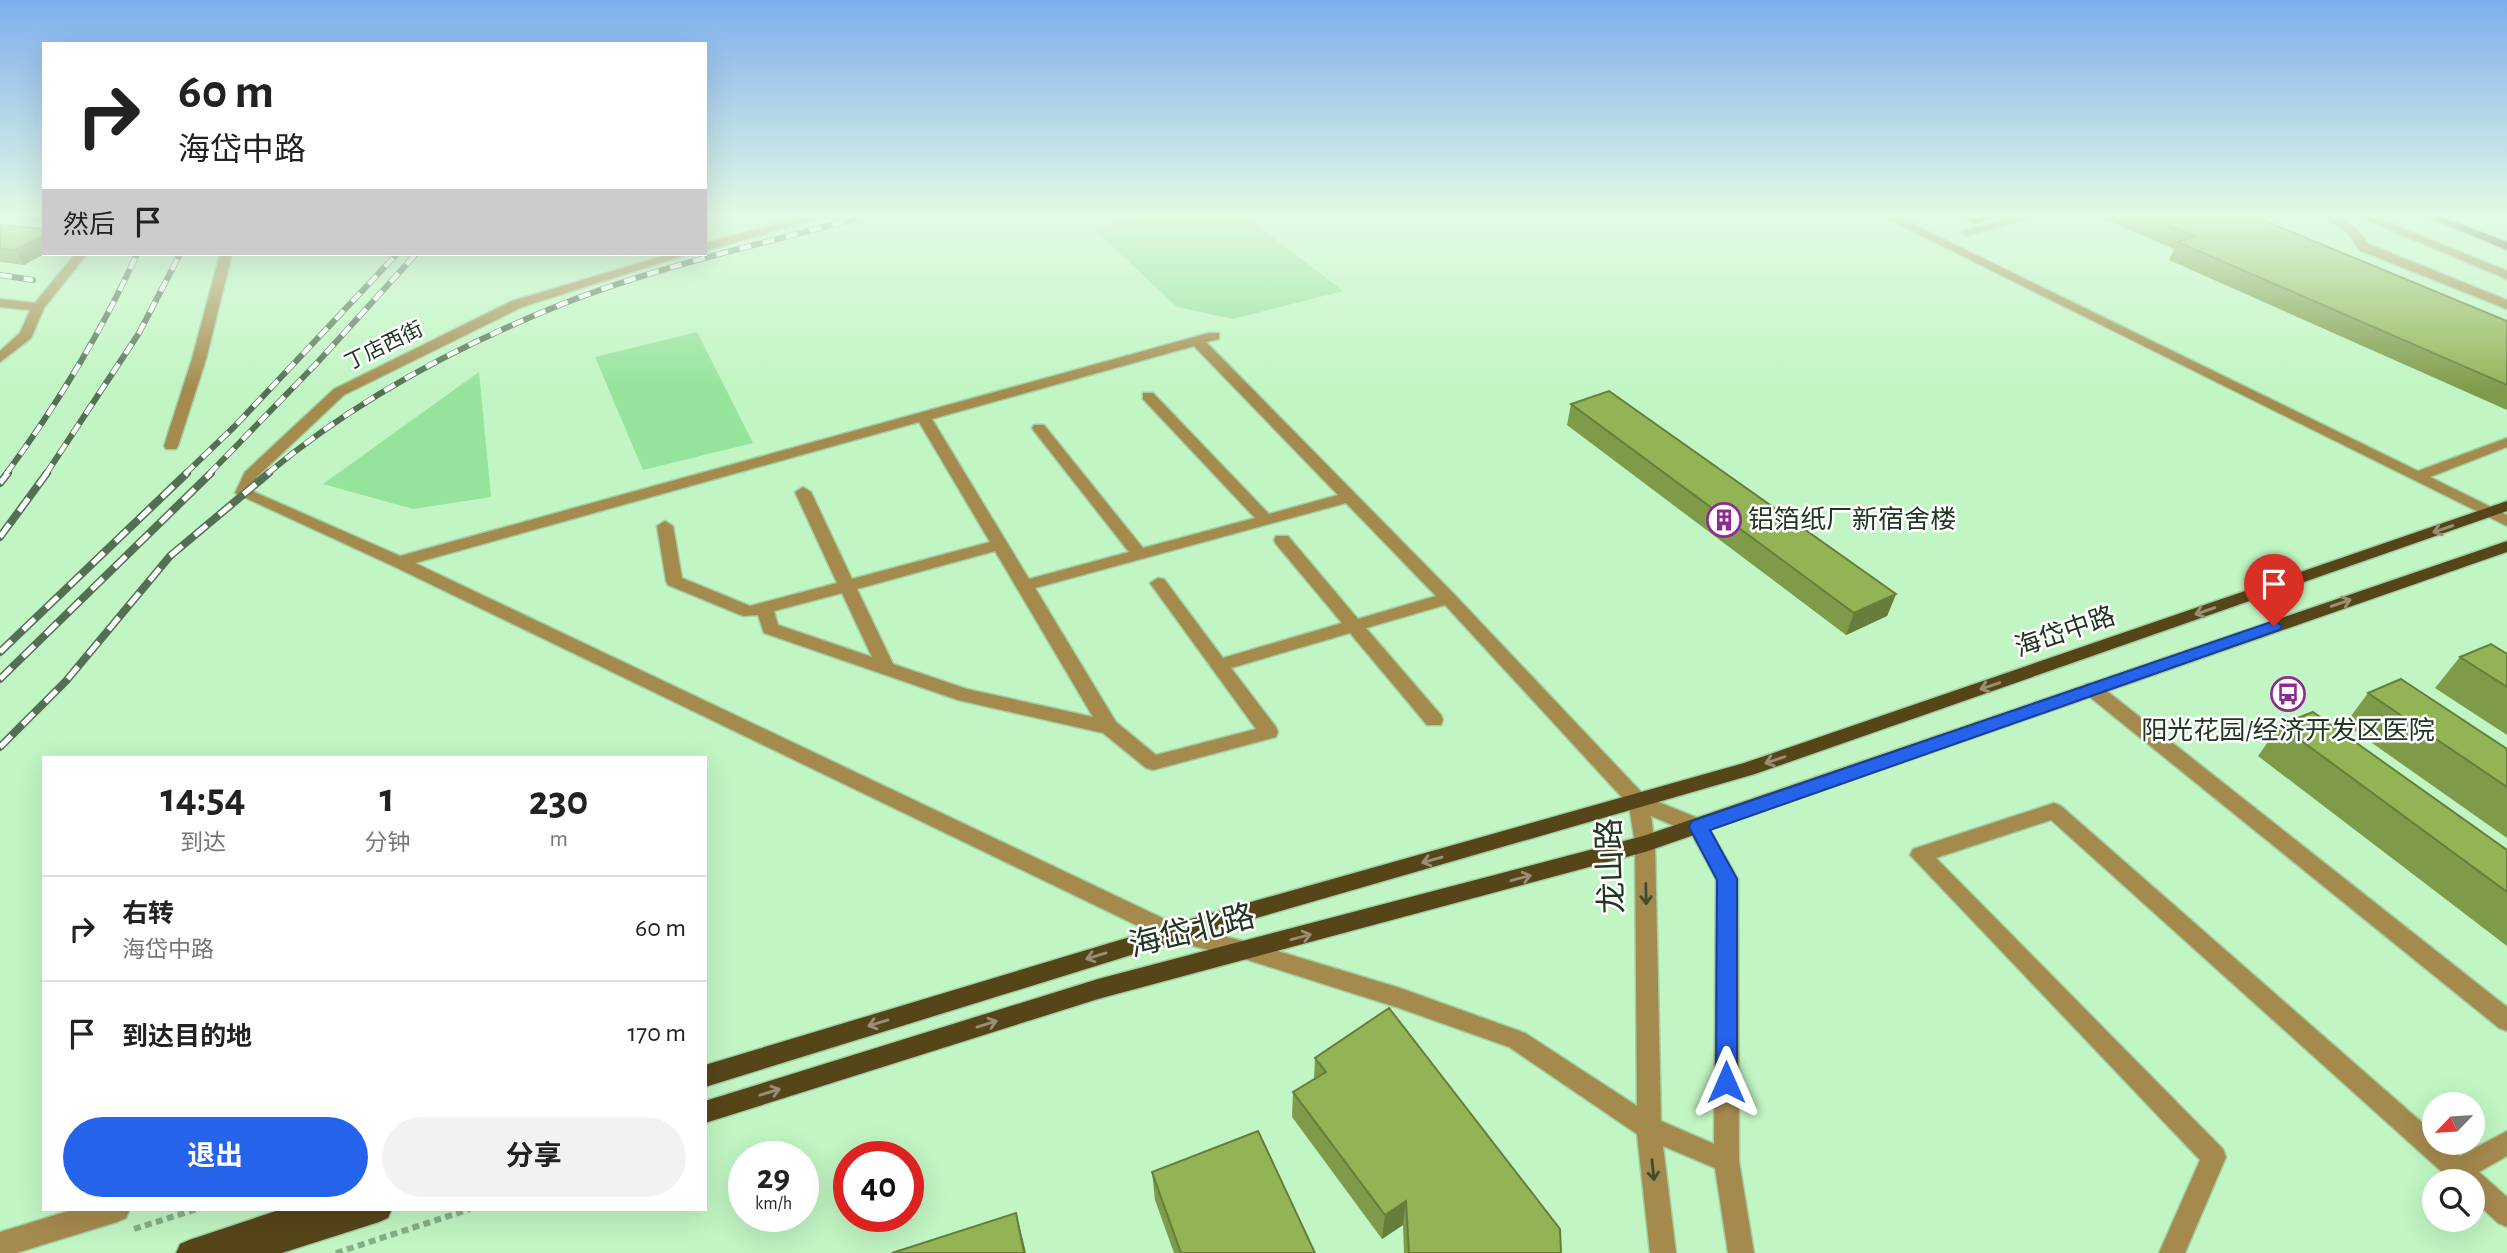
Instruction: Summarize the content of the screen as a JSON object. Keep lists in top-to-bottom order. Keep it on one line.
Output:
{"streets":{"main road":["海岱中路","海岱北路"],"street":["丁店西街","龙山路"]},"crossings":[["海岱中路","龙山路"],["海岱中路","海岱北路"],["龙山路","海岱北路"]],"places":{"building":["铝箔纸厂新宿舍楼"],"bus stop":["阳光花园/经济开发区医院"]},"north":"bottom left","page":{"turn":["60 m","海岱中路"],"then":"然后","eta":["14:54","到达","1","分钟","230","m"],"list":[{"name":"右转","note":"海岱中路","value":"60 m"},{"name":"到达目的地","value":"170 m"}],"buttons":["退出","分享"],"speed":"29 km/h","limit":"40"}}
